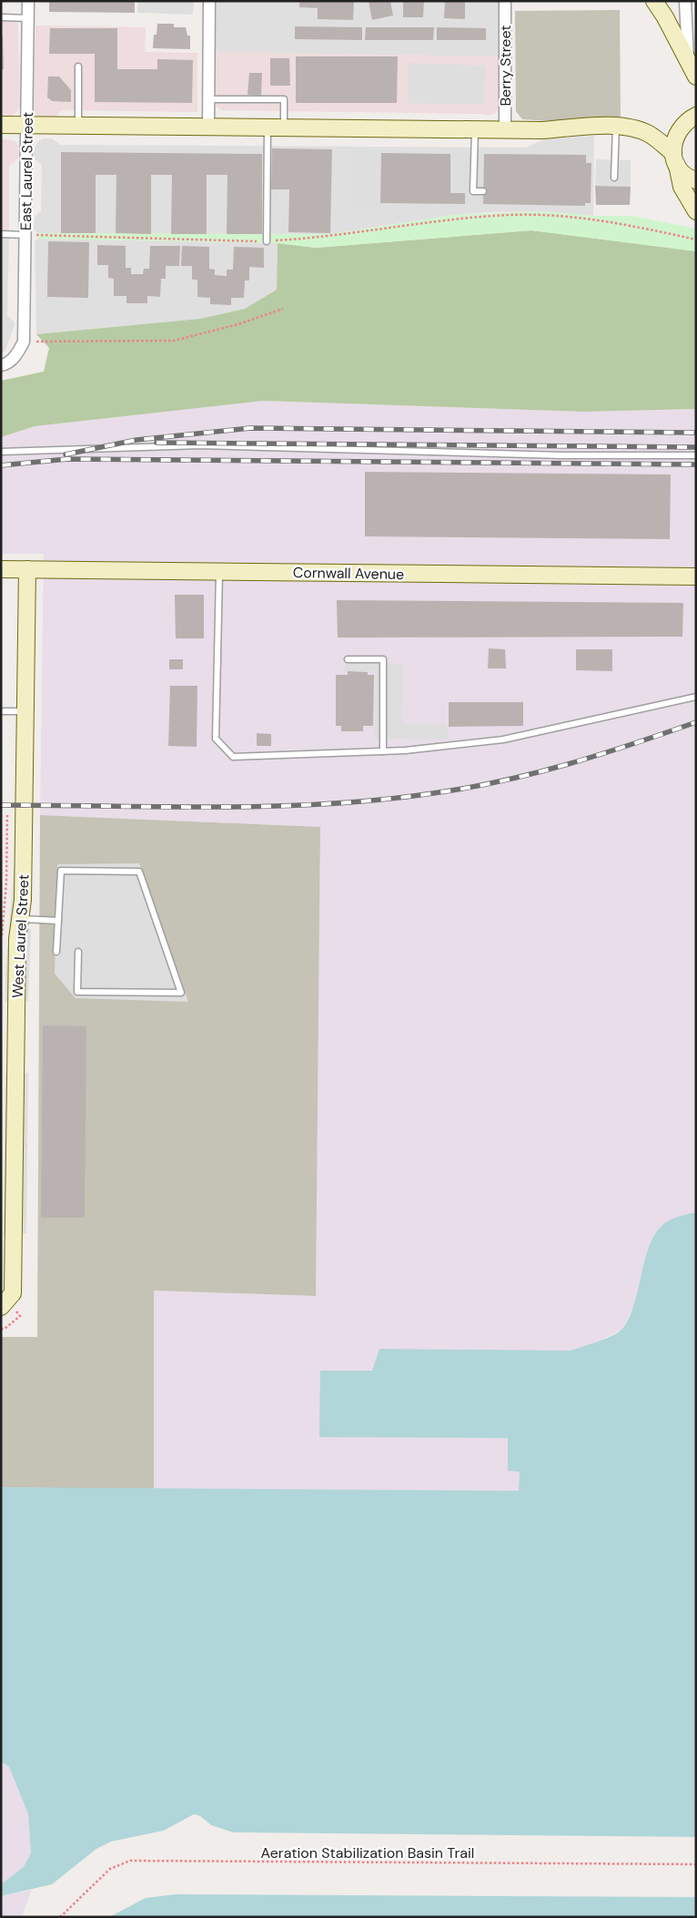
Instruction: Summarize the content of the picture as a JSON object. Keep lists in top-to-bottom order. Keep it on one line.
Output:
{"streets":{"street":["Berry Street","East Laurel Street","Cornwall Avenue","West Laurel Street"],"path":["Aeration Stabilization Basin Trail"]},"crossings":[["Cornwall Avenue","West Laurel Street"]]}
